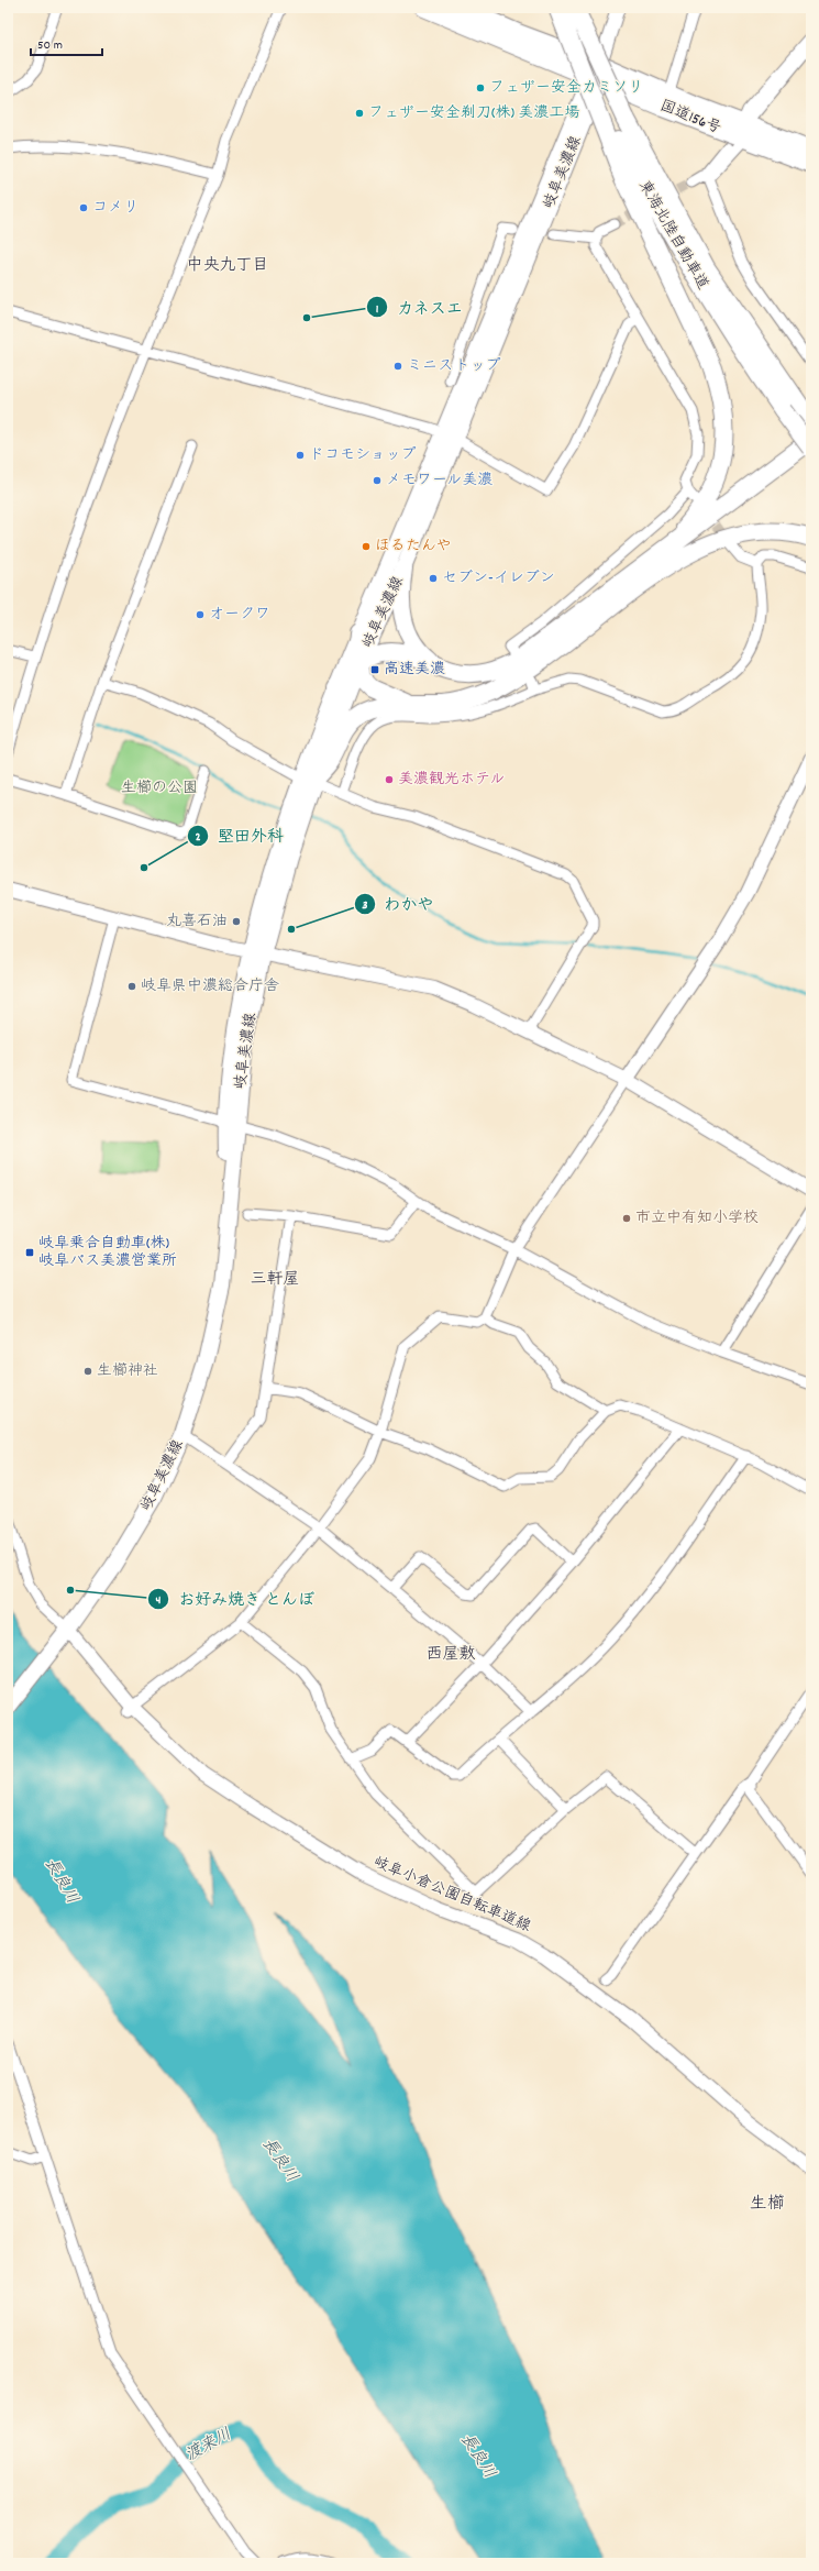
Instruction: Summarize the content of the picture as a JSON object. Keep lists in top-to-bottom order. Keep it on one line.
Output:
{"streets":{"highway":["国道156号","東海北陸自動車道"],"main road":["岐阜美濃線"],"street":["岐阜小倉公園自転車道線"]},"crossings":[["国道156号","岐阜美濃線"],["岐阜美濃線","岐阜小倉公園自転車道線"]],"districts":["中央九丁目","三軒屋","西屋敷","生櫛"],"water":["長良川","渡来川"],"parks":["生櫛の公園"],"places":{"other":["フェザー安全カミソリ","フェザー安全剃刀(株) 美濃工場","コメリ","カネスエ","ミニストップ","ドコモショップ","メモワール美濃","ほるたんや","セブン-イレブン","オークワ","美濃観光ホテル","堅田外科","丸喜石油","わかや","岐阜県中濃総合庁舎","市立中有知小学校","生櫛神社","お好み焼き とんぼ"],"transit":["高速美濃","岐阜乗合自動車(株) 岐阜バス美濃営業所"]},"scale_bar":"50 m"}
